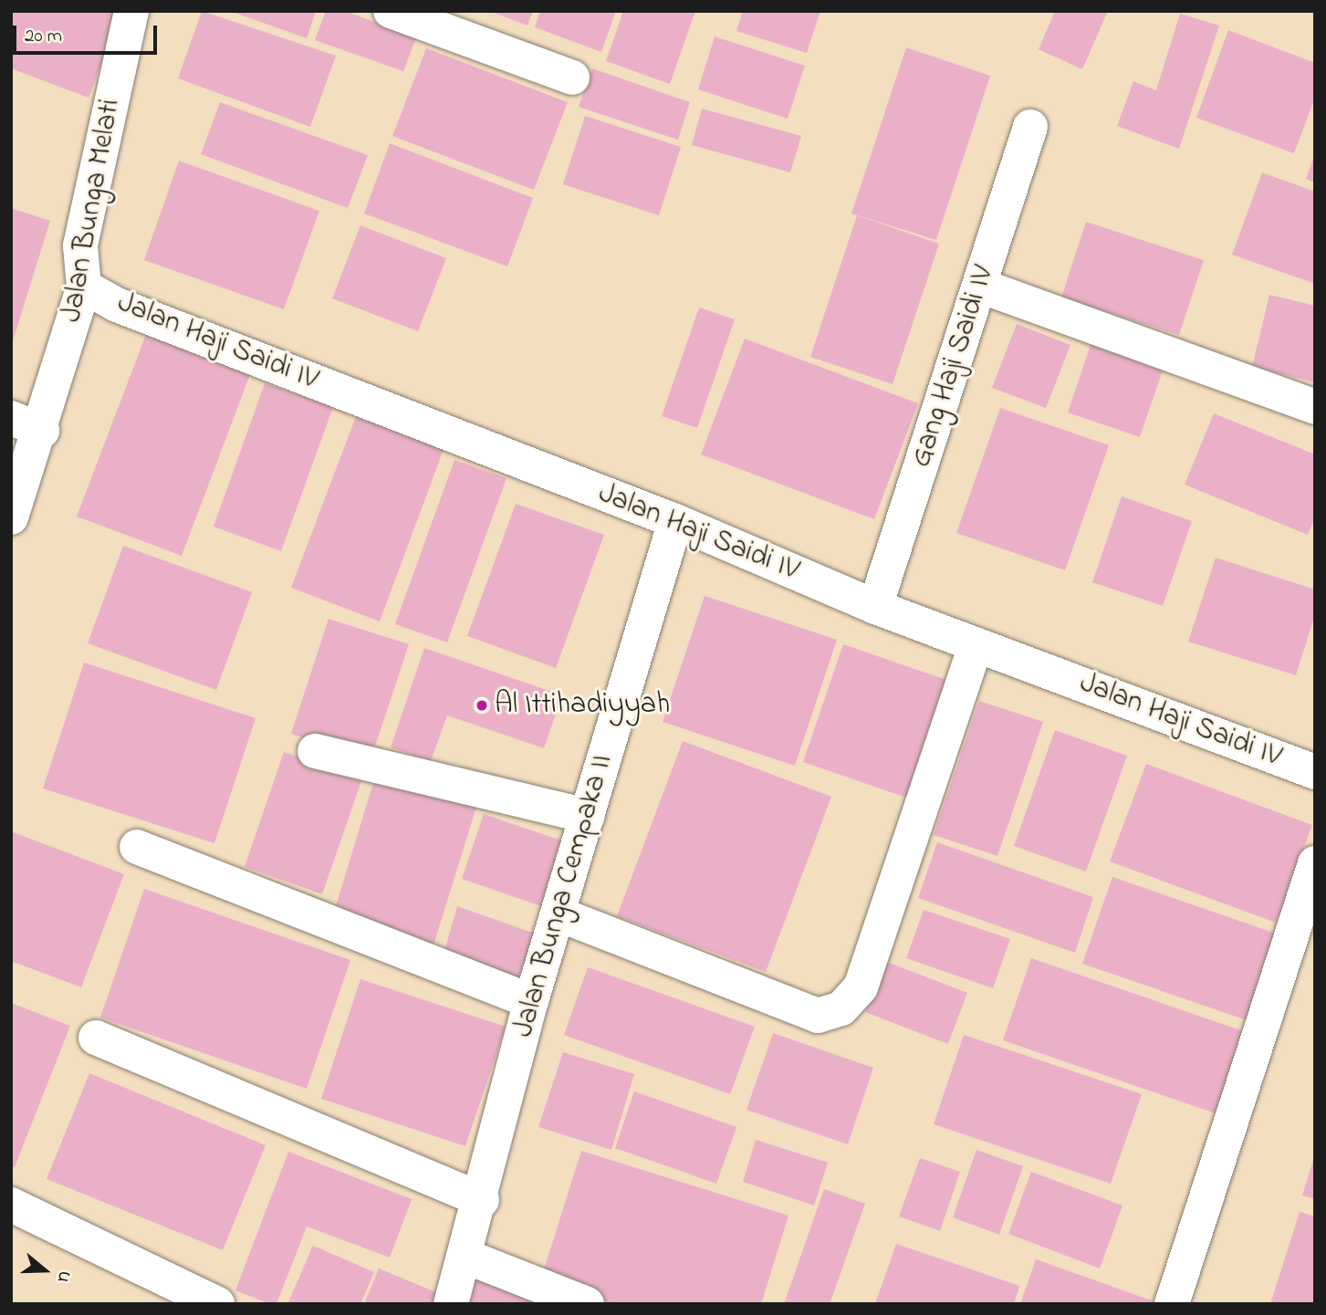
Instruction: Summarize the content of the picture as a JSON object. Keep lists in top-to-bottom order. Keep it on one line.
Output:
{"streets":{"street":["Jalan Bunga Melati","Jalan Haji Saidi IV","Gang Haji Saidi IV","Jalan Bunga Cempaka II"]},"crossings":[["Jalan Bunga Melati","Jalan Haji Saidi IV"],["Jalan Haji Saidi IV","Gang Haji Saidi IV"],["Jalan Haji Saidi IV","Jalan Bunga Cempaka II"]],"places":["Al Ittihadiyyah"],"scale_bar":"20 m","north":"right"}
